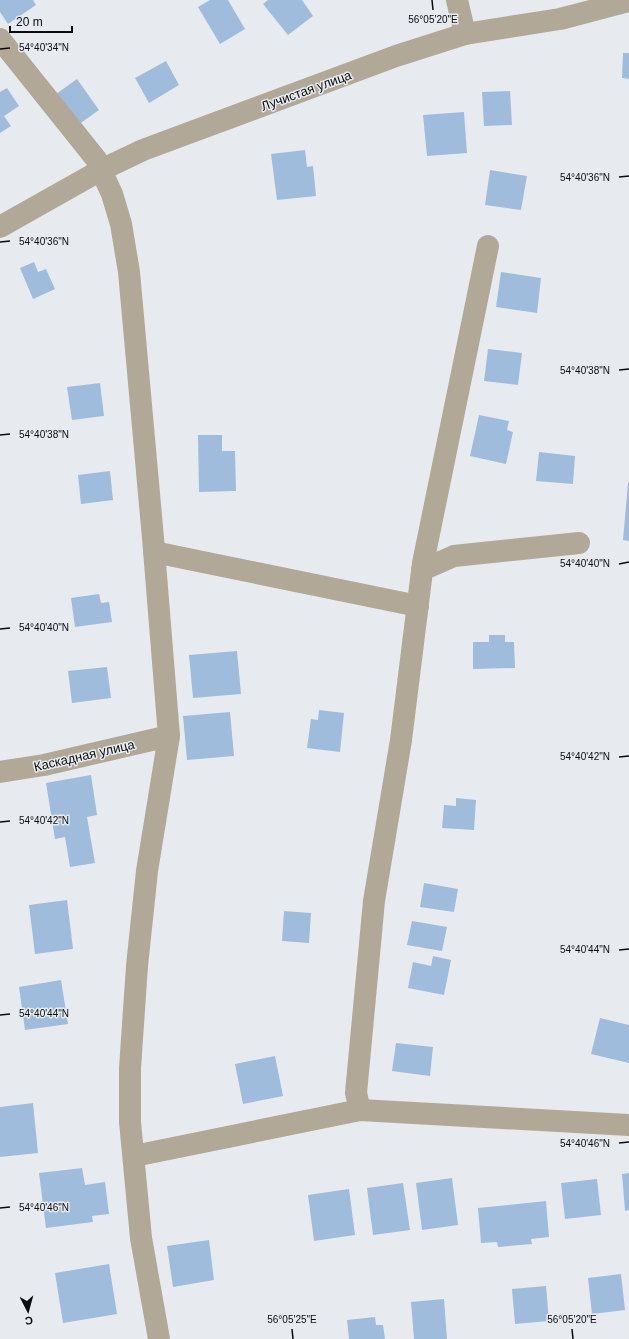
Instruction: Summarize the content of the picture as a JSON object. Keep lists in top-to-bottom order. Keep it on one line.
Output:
{"streets":{"street":["Лучистая улица","Каскадная улица"]},"scale_bar":"20 m","north":"bottom","coordinates":["56°05'20\"E","54°40'34\"N","54°40'36\"N","54°40'38\"N","54°40'40\"N","54°40'42\"N","54°40'44\"N","54°40'46\"N","56°05'25\"E"]}
